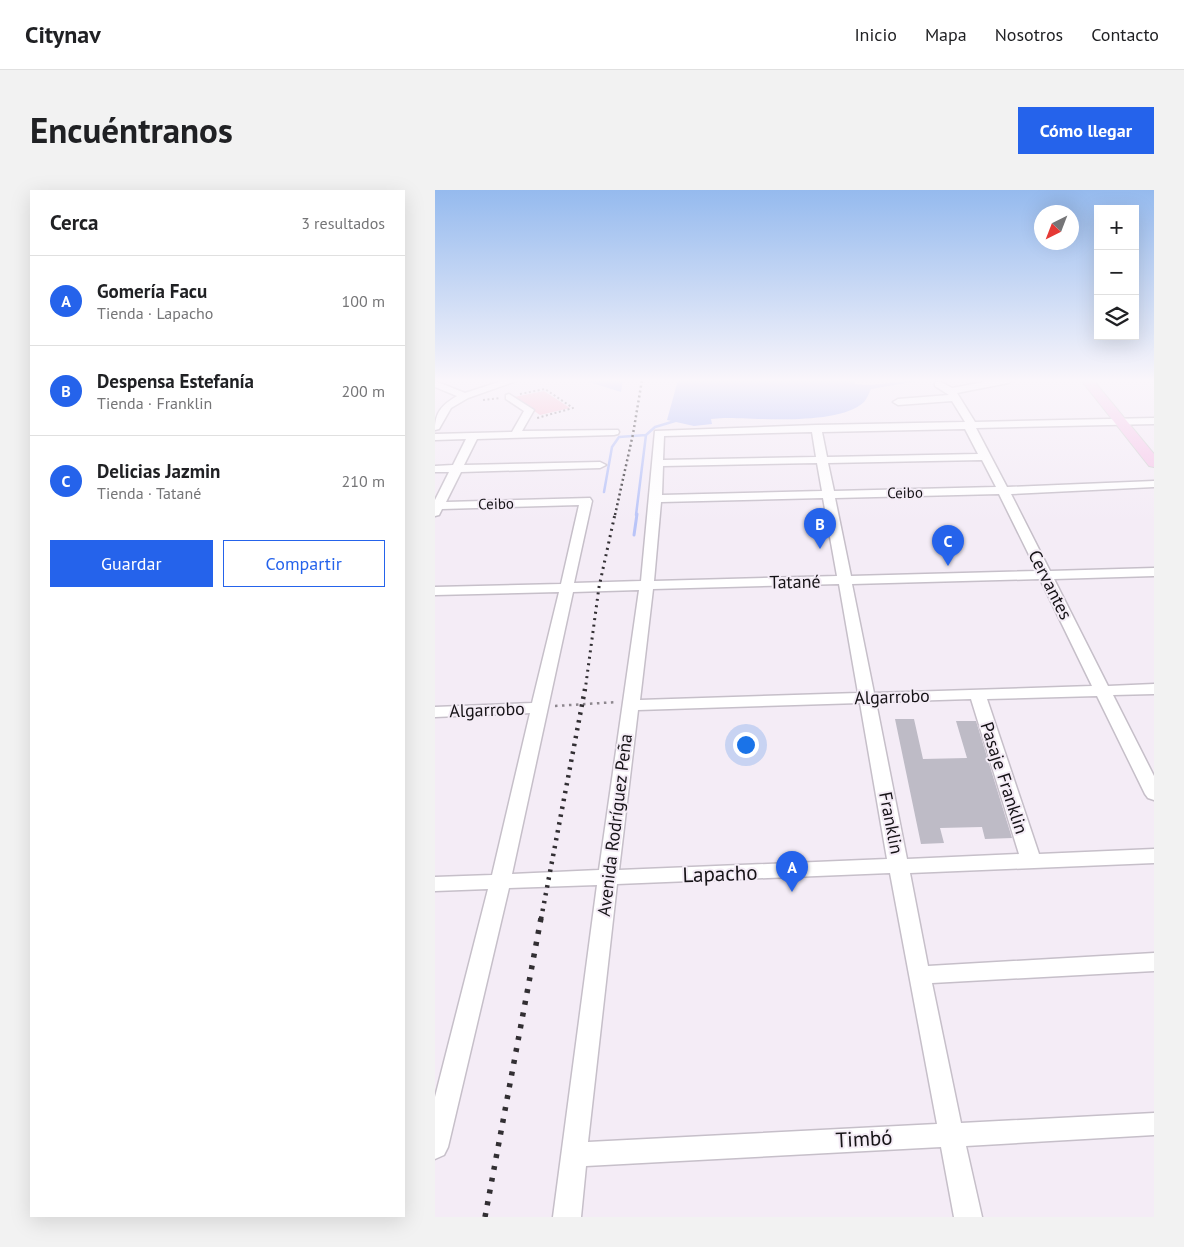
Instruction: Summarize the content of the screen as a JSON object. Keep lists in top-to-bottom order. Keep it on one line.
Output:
{"streets":{"street":["Ceibo","Tatané","Cervantes","Algarrobo","Pasaje Franklin","Franklin","Avenida Rodríguez Peña","Lapacho","Timbó"]},"crossings":[["Ceibo","Tatané"],["Ceibo","Cervantes"],["Ceibo","Franklin"],["Ceibo","Avenida Rodríguez Peña"],["Tatané","Cervantes"],["Tatané","Franklin"],["Tatané","Avenida Rodríguez Peña"],["Cervantes","Algarrobo"],["Algarrobo","Pasaje Franklin"],["Algarrobo","Franklin"],["Algarrobo","Avenida Rodríguez Peña"],["Pasaje Franklin","Lapacho"],["Franklin","Avenida Rodríguez Peña"],["Franklin","Lapacho"],["Franklin","Timbó"],["Avenida Rodríguez Peña","Lapacho"],["Avenida Rodríguez Peña","Timbó"]],"north":"bottom left","page":{"header":"Citynav","nav":["Inicio","Mapa","Nosotros","Contacto"],"title":"Encuéntranos","buttons":["Cómo llegar",["Guardar","Compartir"]],"heading":["Cerca","3 resultados"],"map_buttons":["+","−"],"list":[{"mark":"A","name":"Gomería Facu","note":"Tienda · Lapacho","value":"100 m"},{"mark":"B","name":"Despensa Estefanía","note":"Tienda · Franklin","value":"200 m"},{"mark":"C","name":"Delicias Jazmin","note":"Tienda · Tatané","value":"210 m"}],"pins":["B","C","A"]}}
